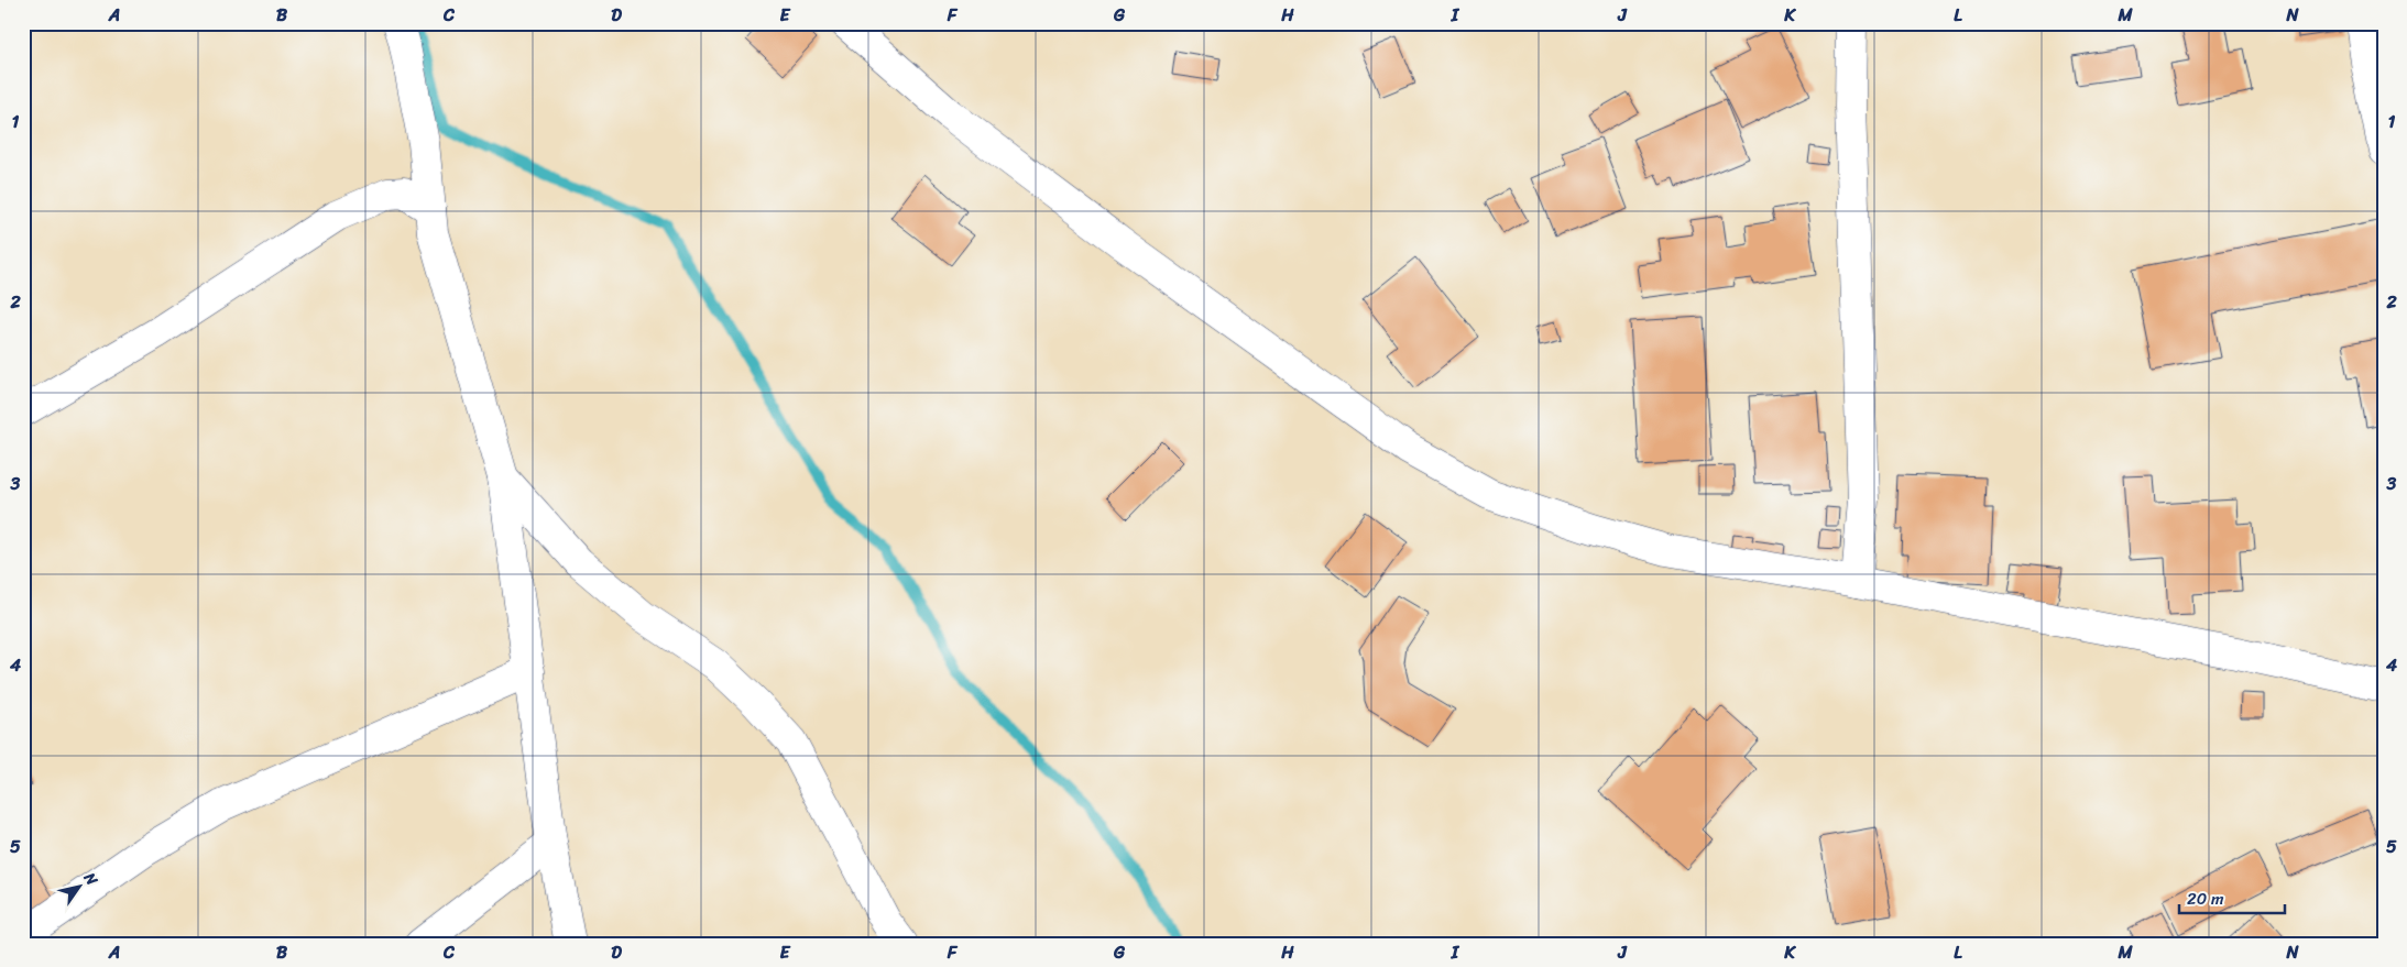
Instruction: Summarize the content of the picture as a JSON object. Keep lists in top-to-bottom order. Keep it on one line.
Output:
{"scale_bar":"20 m","north":"top right","grid":{"columns":["A","B","C","D","E","F","G","H","I","J","K","L","M","N"],"rows":["1","2","3","4","5"]}}
